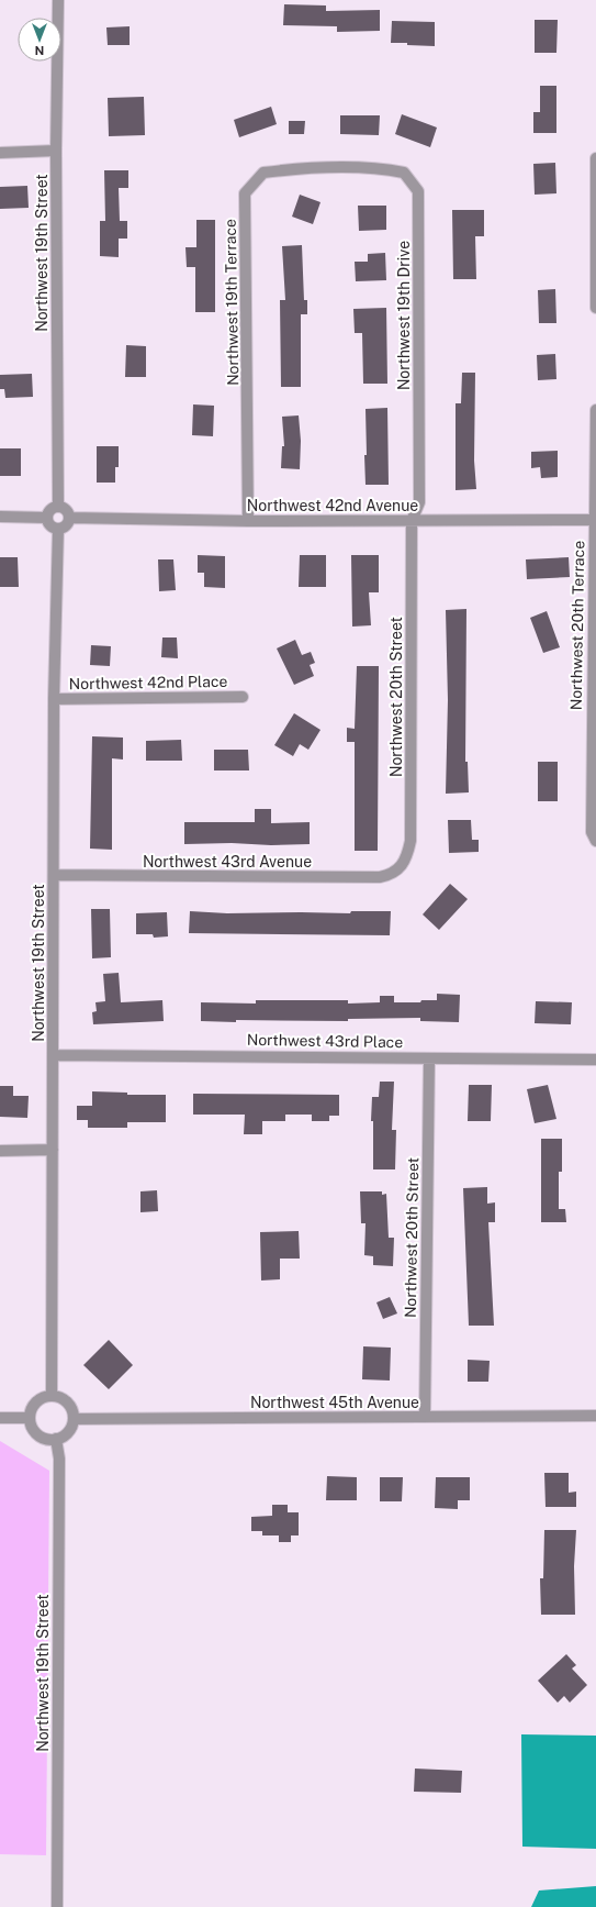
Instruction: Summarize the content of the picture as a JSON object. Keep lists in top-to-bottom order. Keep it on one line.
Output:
{"streets":{"street":["Northwest 19th Street","Northwest 19th Terrace","Northwest 19th Drive","Northwest 42nd Avenue","Northwest 20th Terrace","Northwest 42nd Place","Northwest 20th Street","Northwest 43rd Avenue","Northwest 43rd Place","Northwest 45th Avenue"]},"crossings":[["Northwest 19th Street","Northwest 42nd Avenue"],["Northwest 19th Street","Northwest 42nd Place"],["Northwest 19th Street","Northwest 43rd Avenue"],["Northwest 19th Street","Northwest 43rd Place"],["Northwest 19th Street","Northwest 45th Avenue"],["Northwest 19th Terrace","Northwest 19th Drive"],["Northwest 19th Terrace","Northwest 42nd Avenue"],["Northwest 19th Drive","Northwest 42nd Avenue"],["Northwest 19th Drive","Northwest 20th Street"],["Northwest 42nd Avenue","Northwest 20th Terrace"],["Northwest 42nd Avenue","Northwest 20th Street"],["Northwest 20th Street","Northwest 43rd Avenue"],["Northwest 20th Street","Northwest 43rd Place"],["Northwest 20th Street","Northwest 45th Avenue"]],"north":"bottom"}
